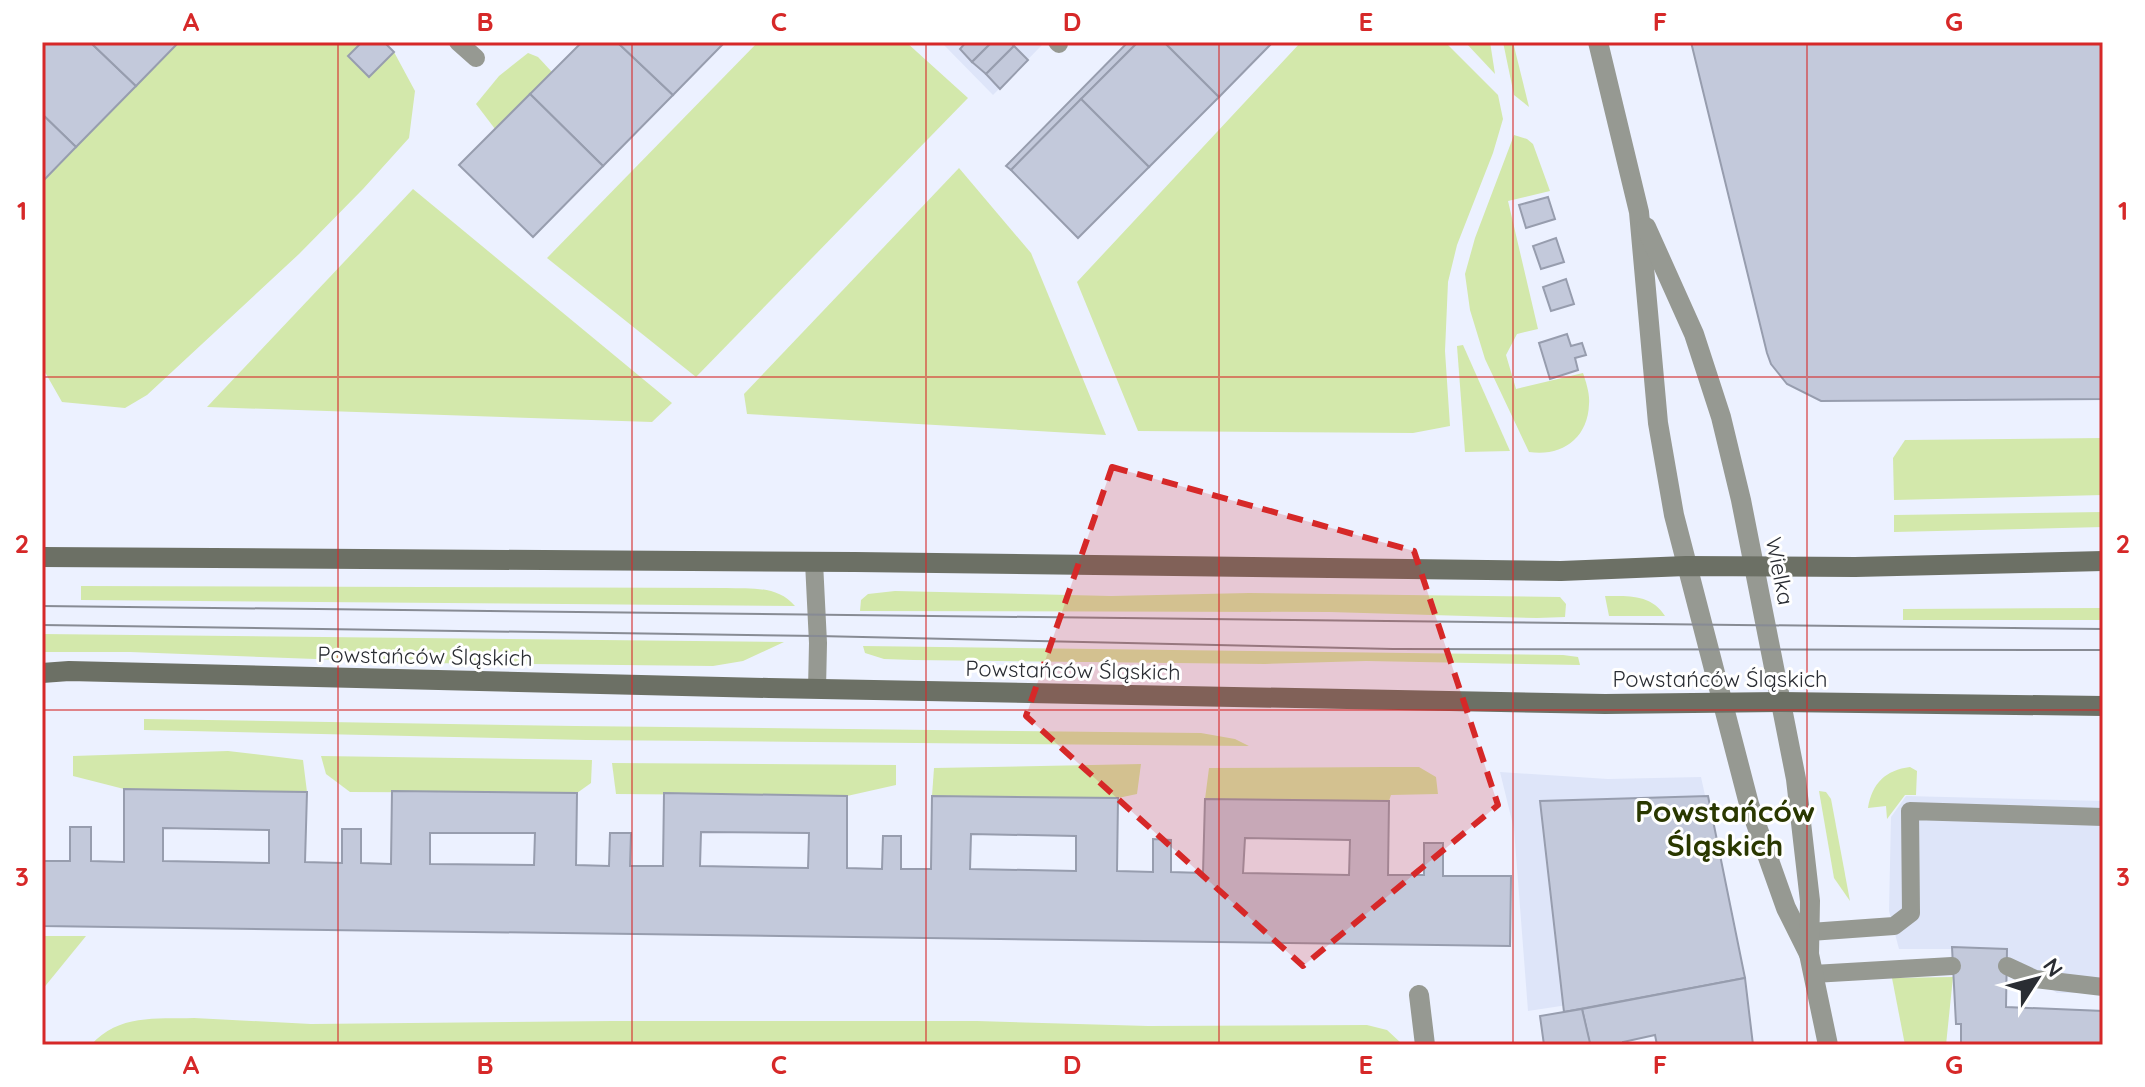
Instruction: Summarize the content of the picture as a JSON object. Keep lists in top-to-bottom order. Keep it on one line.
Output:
{"streets":{"main road":["Powstańców Śląskich"],"street":["Wielka"]},"crossings":[["Wielka","Powstańców Śląskich"]],"districts":["Powstańców Śląskich"],"north":"top right","grid":{"columns":["A","B","C","D","E","F","G"],"rows":["1","2","3"]}}
